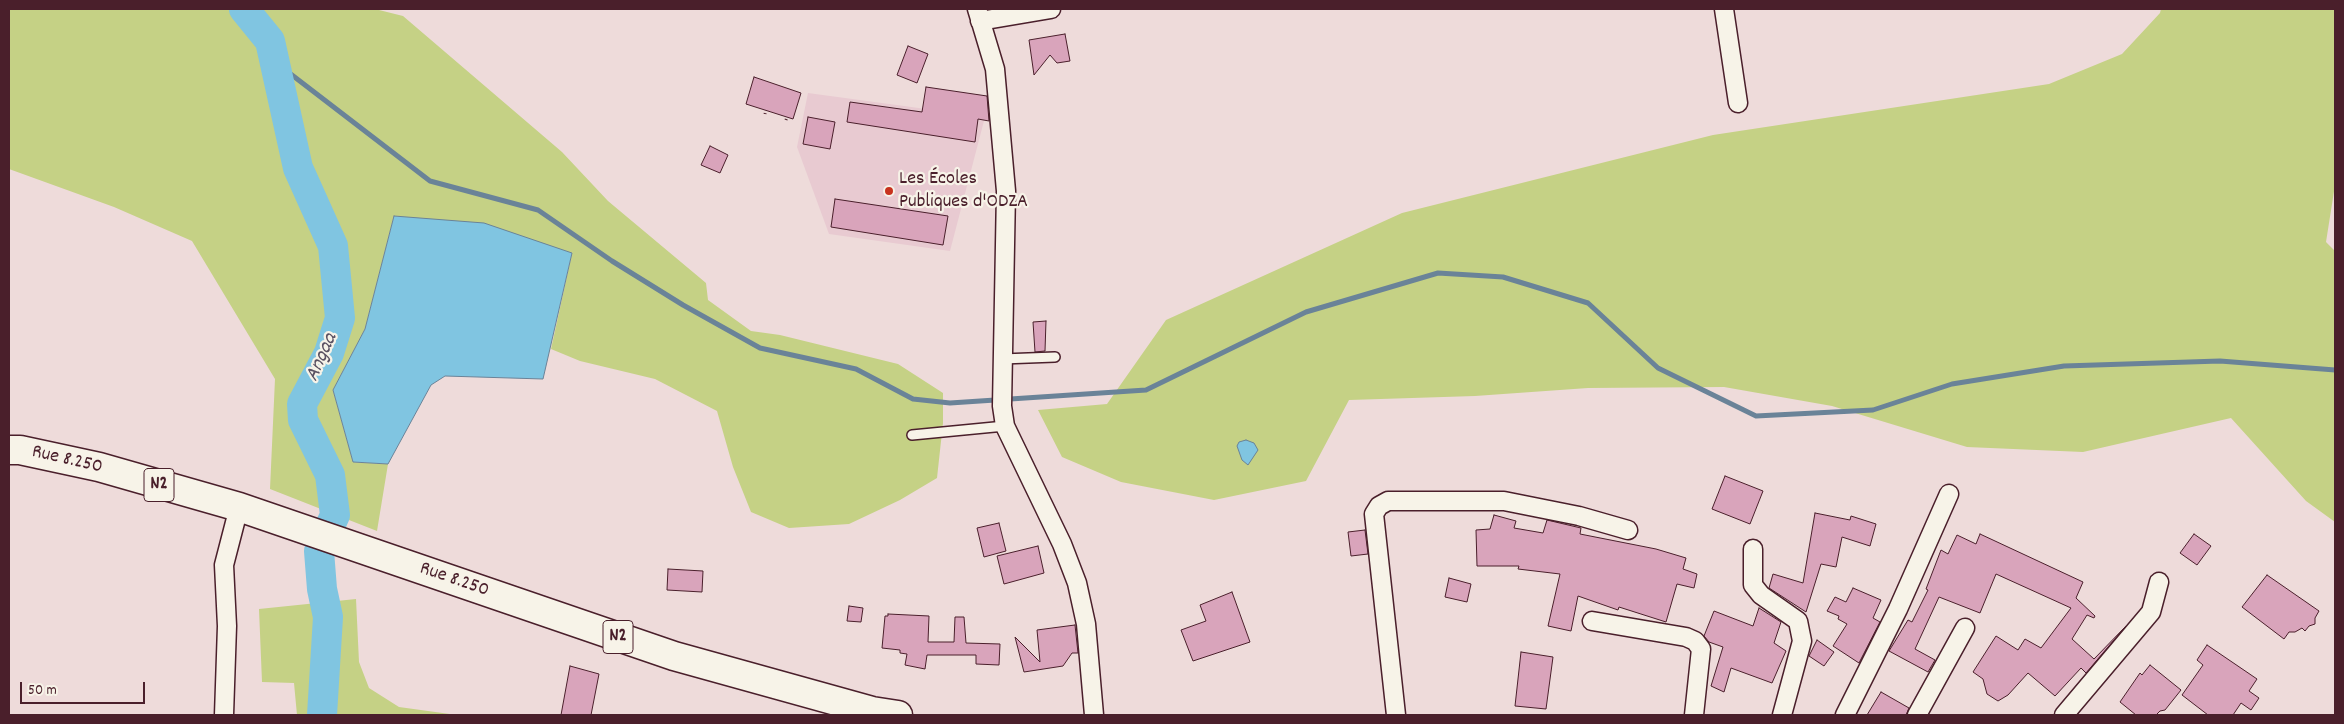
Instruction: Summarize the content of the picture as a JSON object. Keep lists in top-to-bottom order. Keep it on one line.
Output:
{"streets":{"highway":["Rue 8.250","N2"]},"water":["Angaa"],"places":["Les Écoles Publiques d'ODZA"],"scale_bar":"50 m"}
